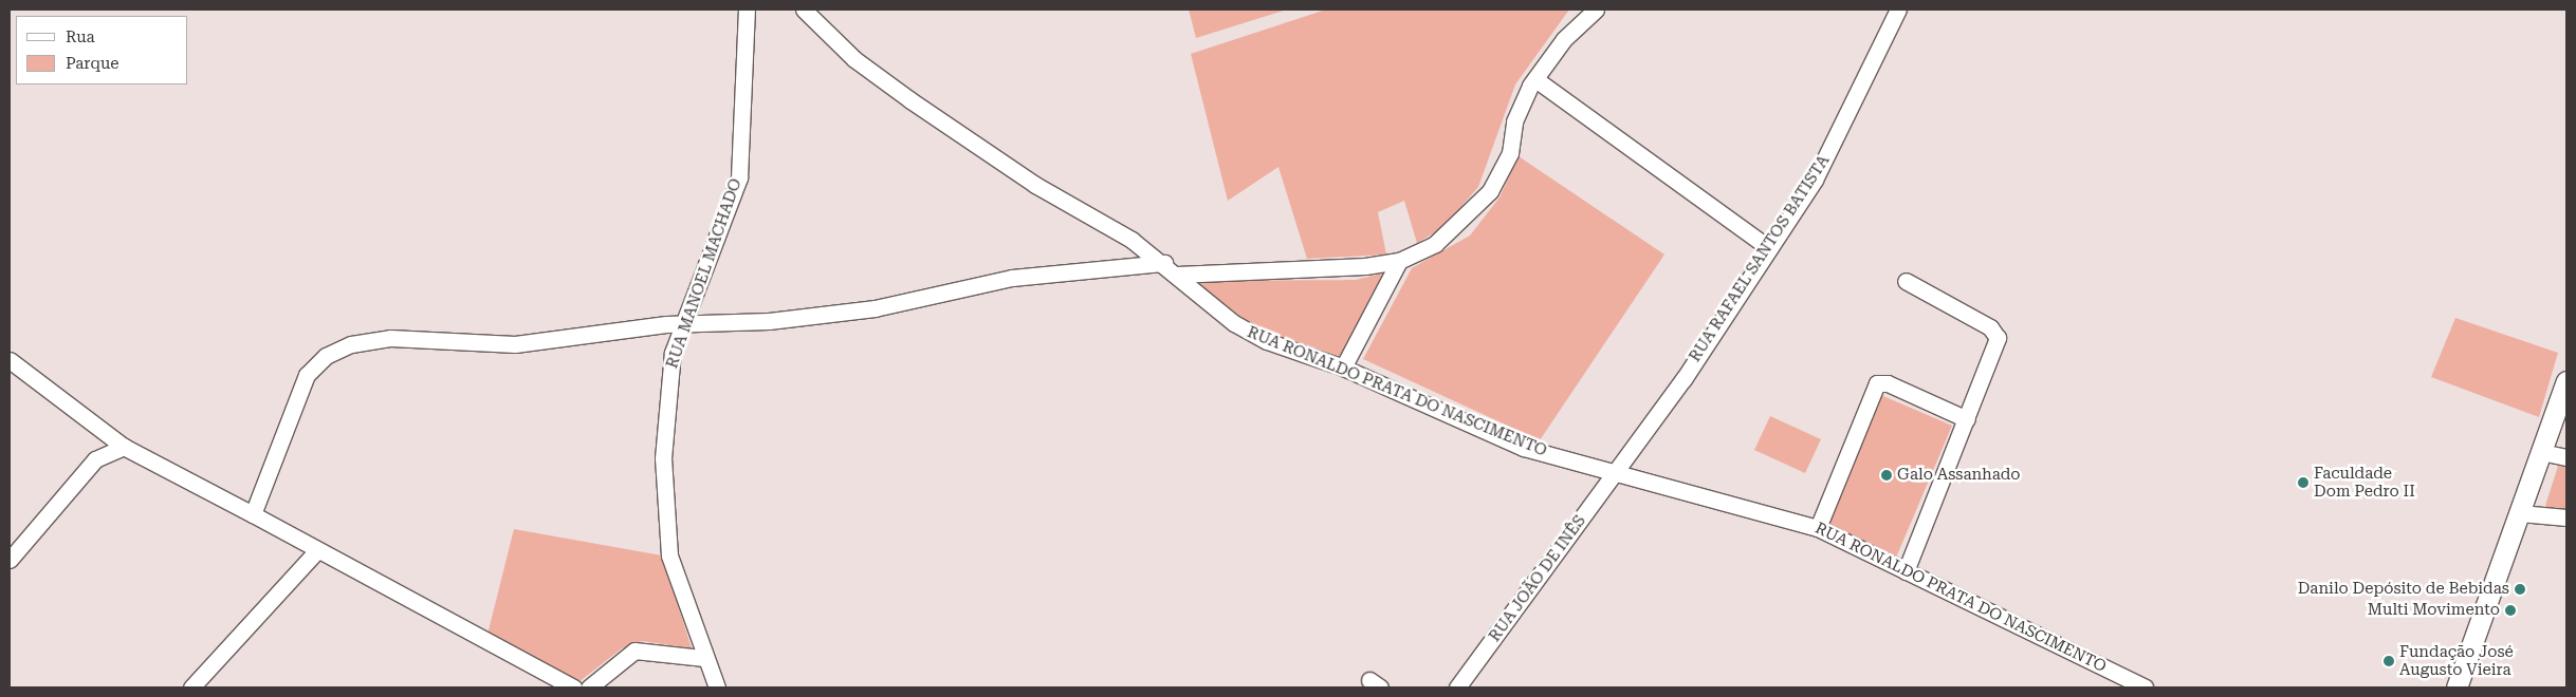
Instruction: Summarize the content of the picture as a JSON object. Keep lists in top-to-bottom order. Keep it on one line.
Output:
{"streets":{"street":["RUA RAFAEL SANTOS BATISTA","RUA MANOEL MACHADO","RUA RONALDO PRATA DO NASCIMENTO","RUA JOÃO DE INÊS"]},"crossings":[["RUA RAFAEL SANTOS BATISTA","RUA RONALDO PRATA DO NASCIMENTO"],["RUA RAFAEL SANTOS BATISTA","RUA JOÃO DE INÊS"],["RUA RONALDO PRATA DO NASCIMENTO","RUA JOÃO DE INÊS"]],"places":["Galo Assanhado","Faculdade Dom Pedro II","Danilo Depósito de Bebidas","Multi Movimento","Fundação José Augusto Vieira"],"legend":["Rua","Parque"]}
